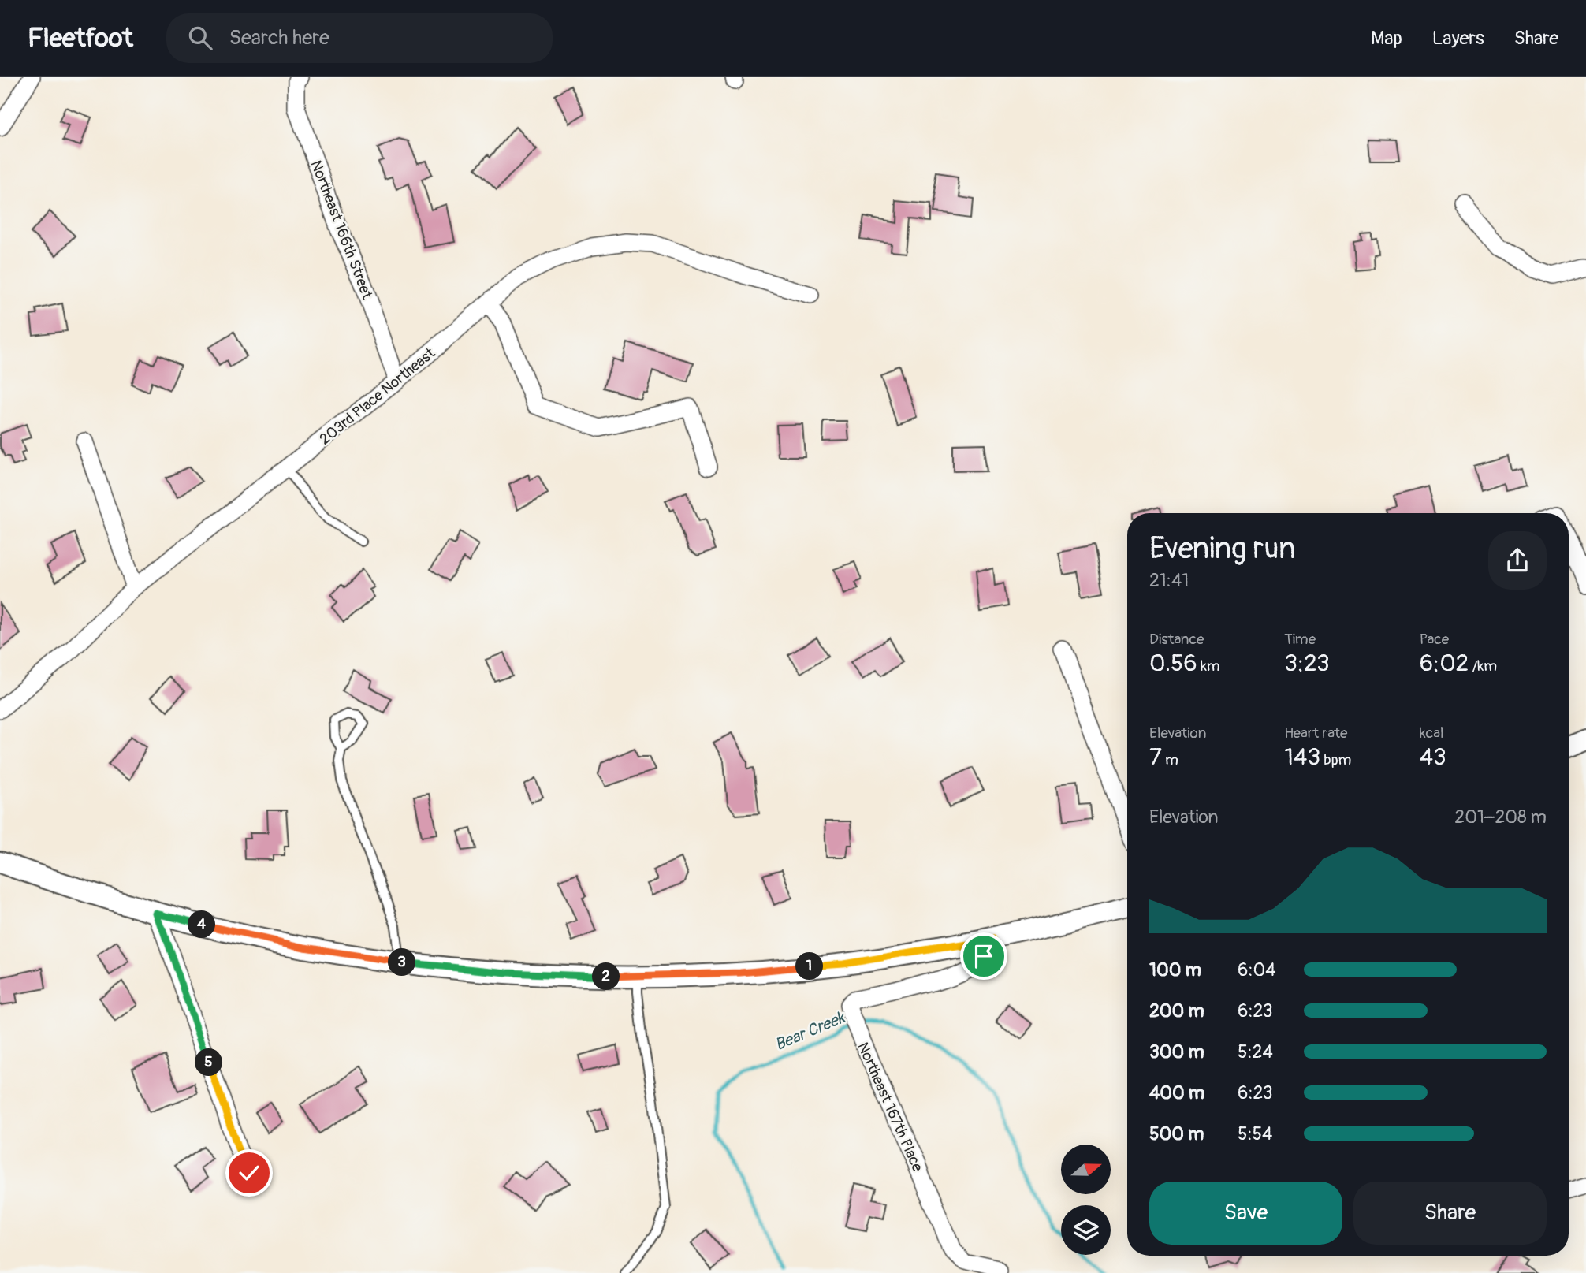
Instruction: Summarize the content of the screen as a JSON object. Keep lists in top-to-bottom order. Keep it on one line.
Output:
{"streets":{"street":["Northeast 166th Street","203rd Place Northeast","Northeast 167th Place"]},"crossings":[["Northeast 166th Street","203rd Place Northeast"]],"water":["Bear Creek"],"north":"right","page":{"header":"Fleetfoot","search":"Search here","nav":["Map","Layers","Share"],"heading":["Evening run","21:41"],"stats":[["Distance","0.56 km"],["Time","3:23"],["Pace","6:02 /km"],["Elevation","7 m"],["Heart rate","143 bpm"],["kcal","43"]],"chart":["Elevation","201–208 m"],"pins":["4","3","1","2","5"],"list":[{"name":"100 m","note":"6:04"},{"name":"200 m","note":"6:23"},{"name":"300 m","note":"5:24"},{"name":"400 m","note":"6:23"},{"name":"500 m","note":"5:54"}],"buttons":["Save","Share"]}}
